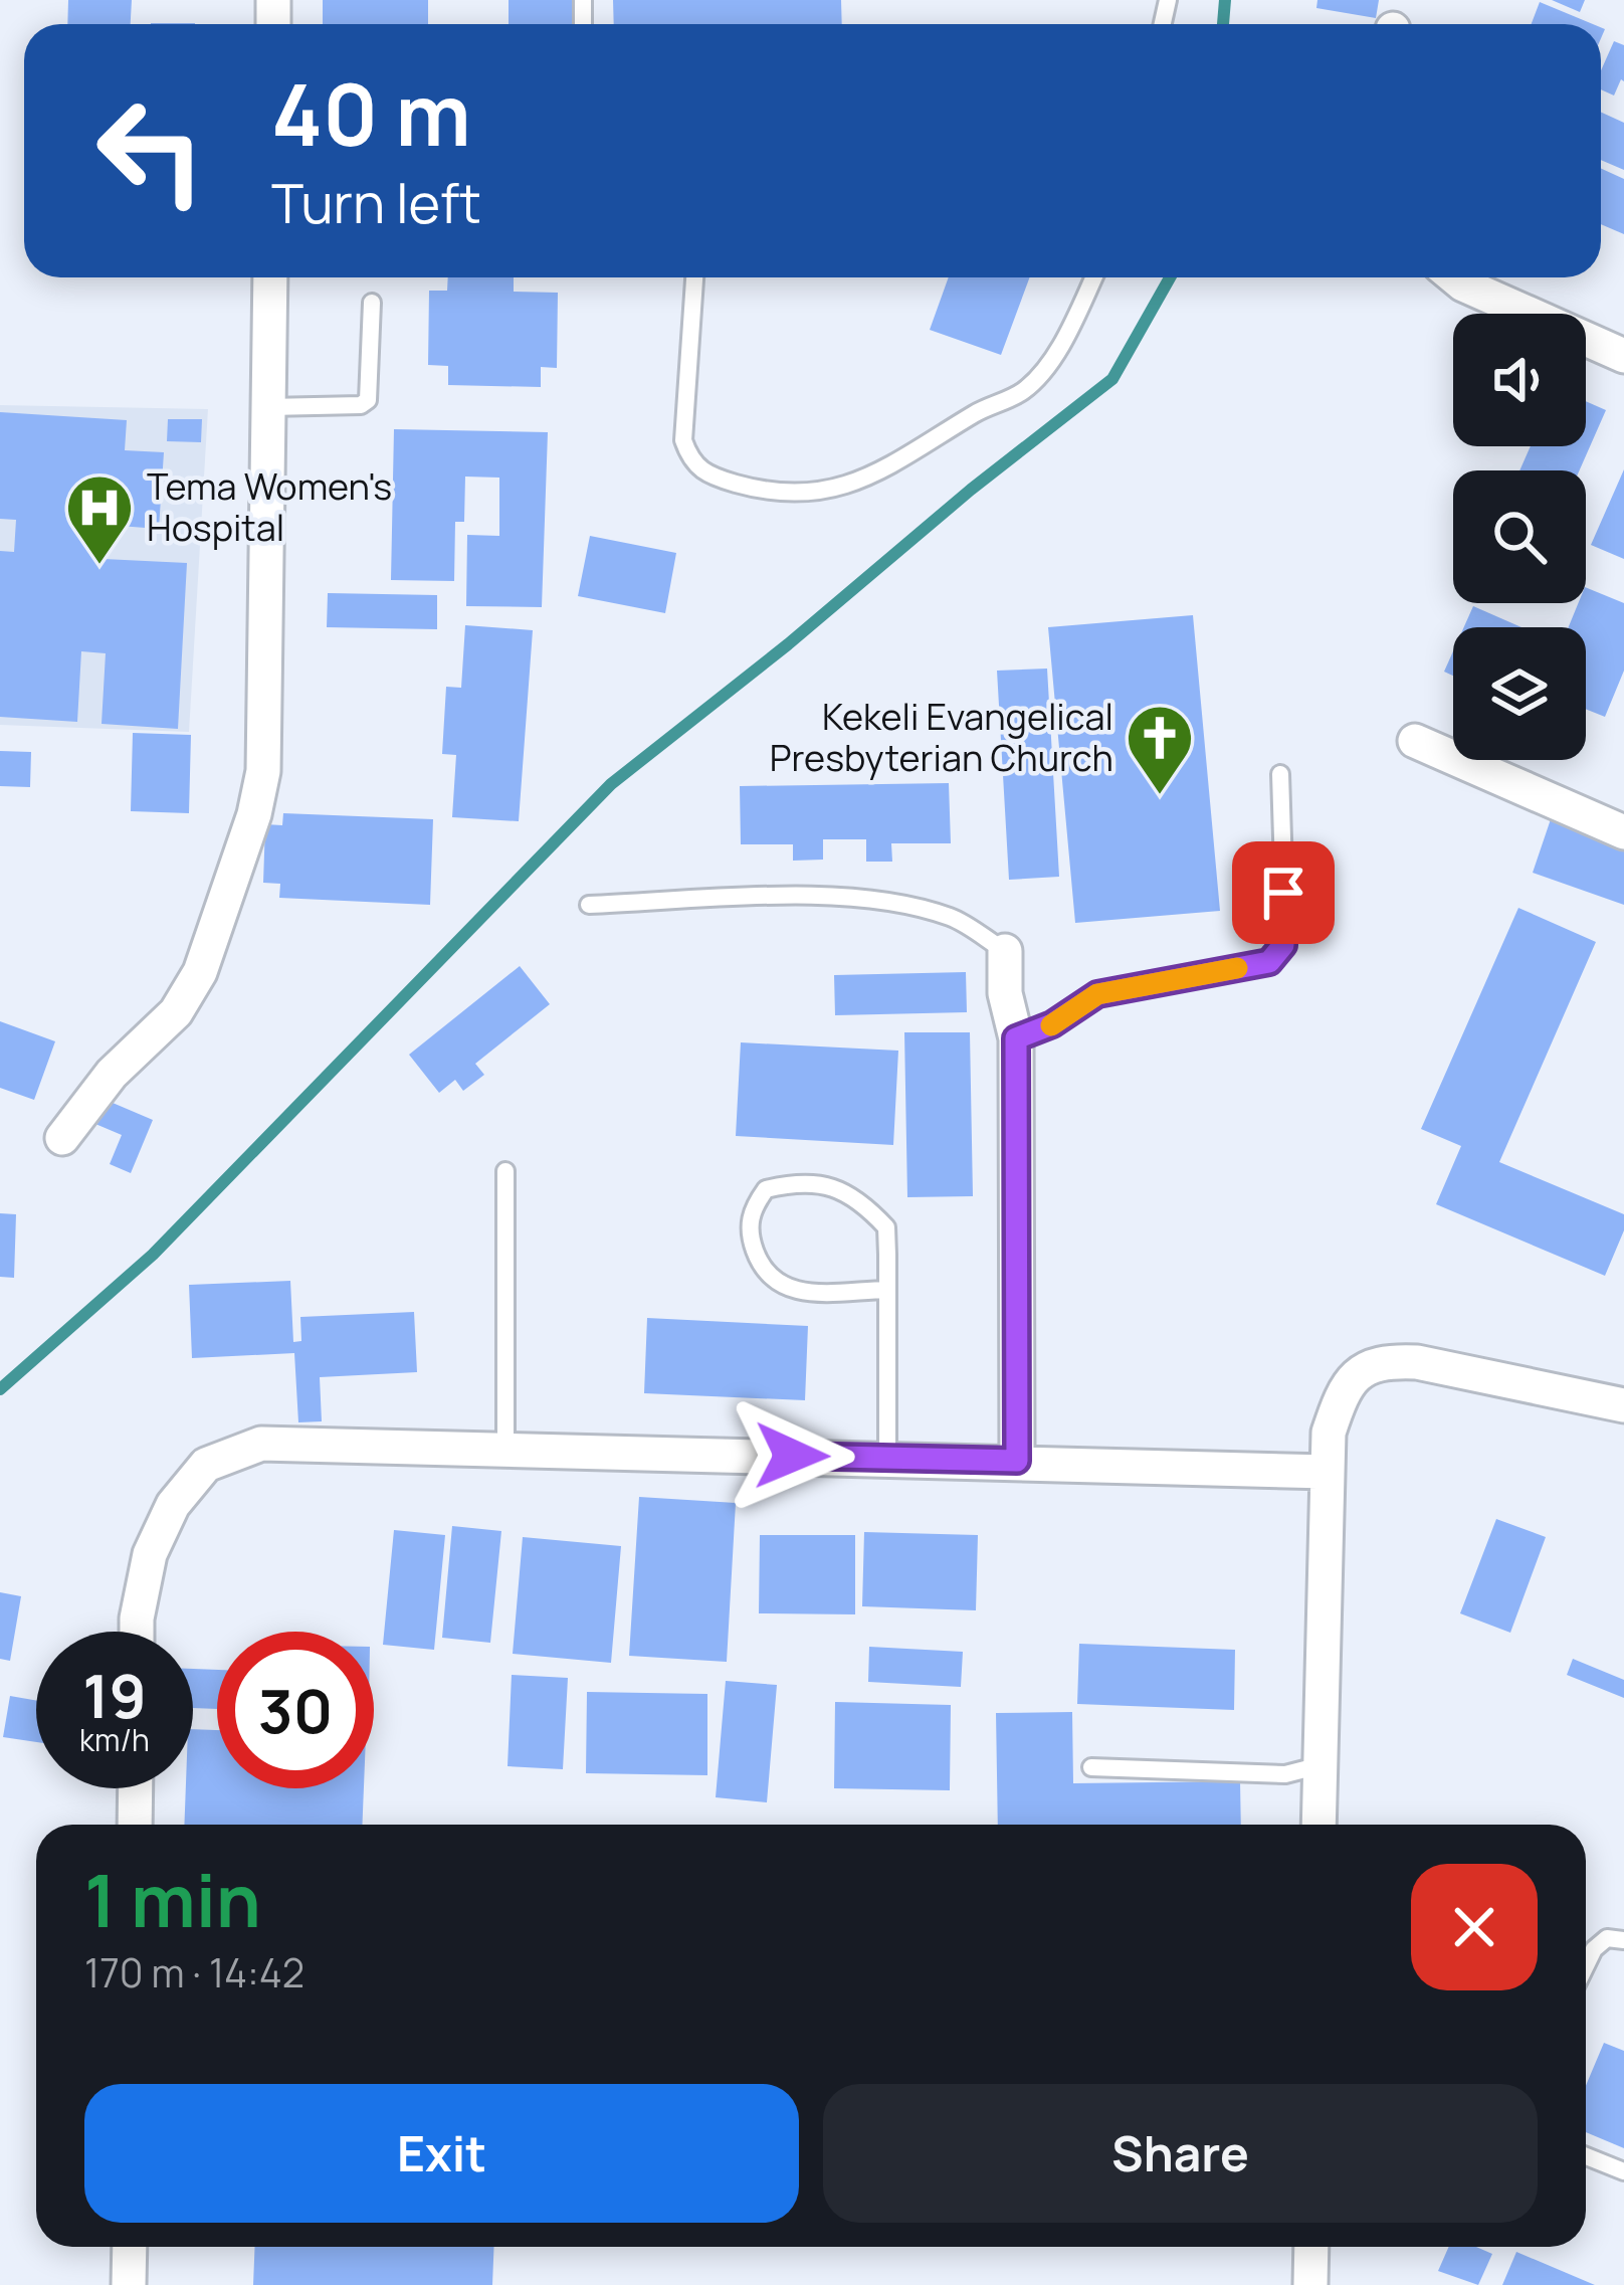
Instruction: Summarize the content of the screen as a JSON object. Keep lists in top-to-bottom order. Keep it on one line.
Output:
{"places":{"hospital":["Tema Women's Hospital"],"church":["Kekeli Evangelical Presbyterian Church"]},"page":{"turn":["40 m","Turn left"],"speed":"19 km/h","limit":"30","heading":["1 min","170 m · 14:42"],"buttons":["Exit","Share"]}}
